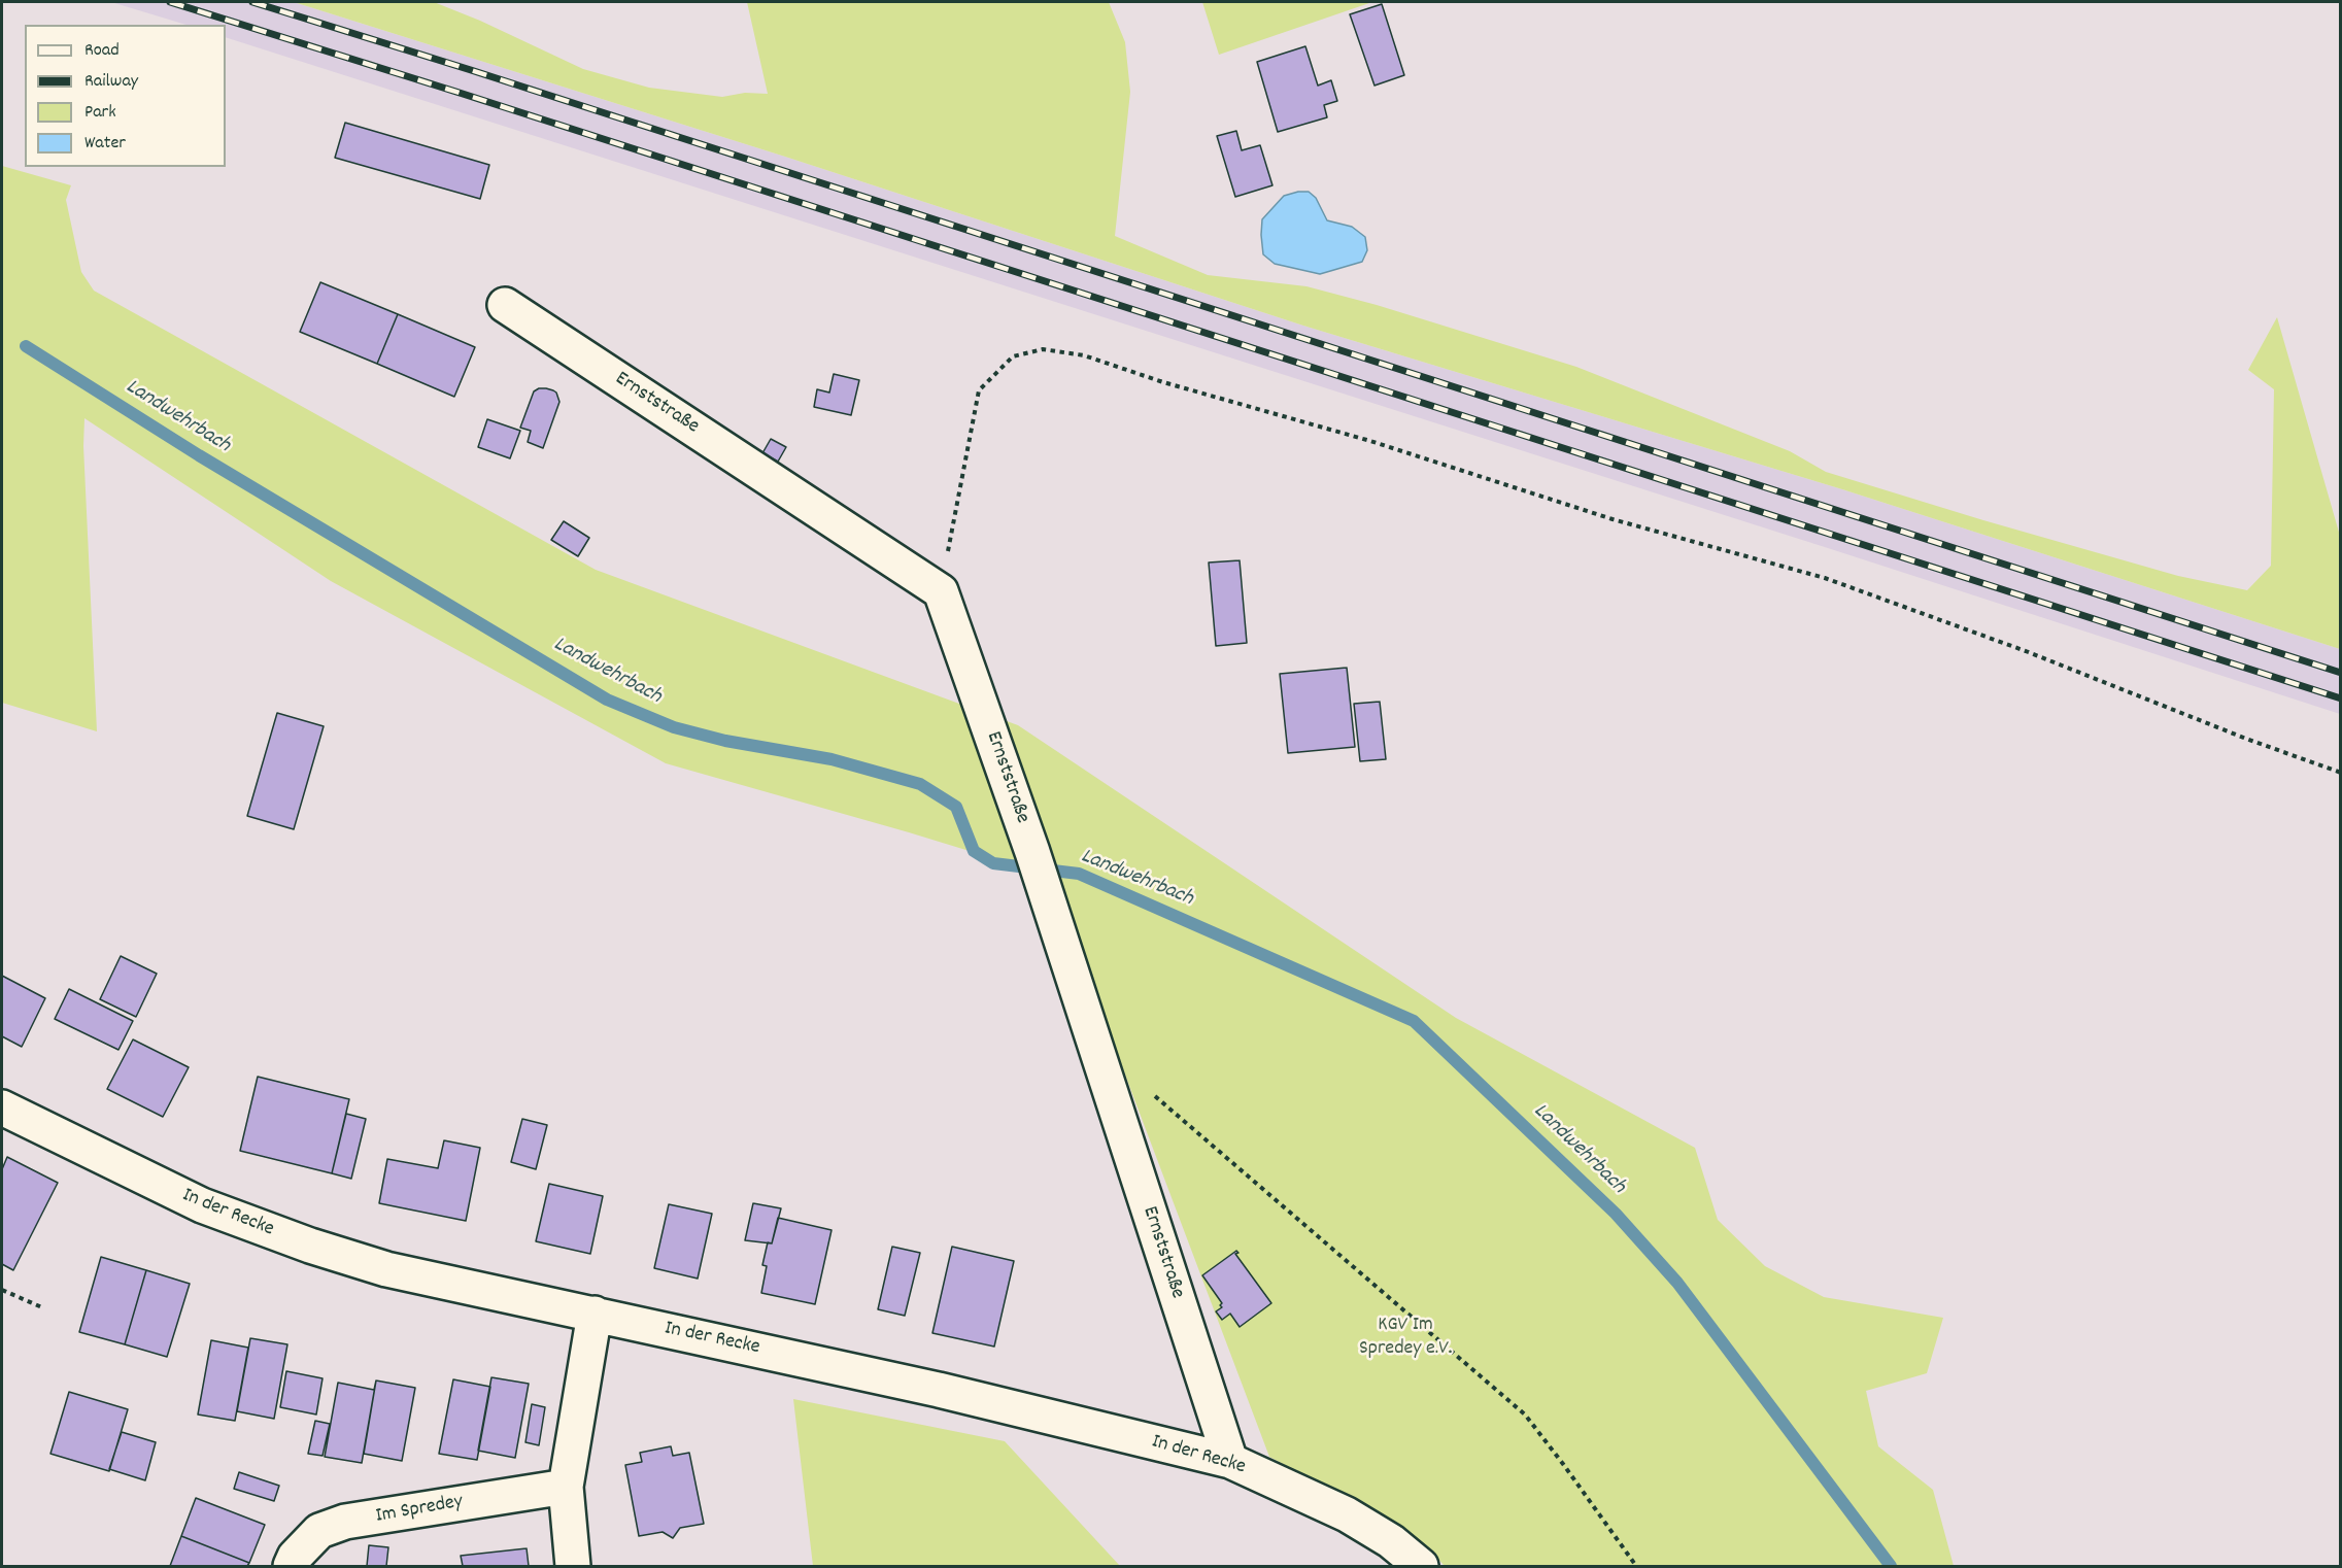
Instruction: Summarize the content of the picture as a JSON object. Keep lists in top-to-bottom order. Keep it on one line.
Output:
{"streets":{"street":["Ernststraße","In der Recke","Im Spredey"]},"crossings":[["Ernststraße","In der Recke"]],"water":["Landwehrbach"],"parks":["KGV Im Spredey e.V."],"legend":["Road","Railway","Park","Water"]}
